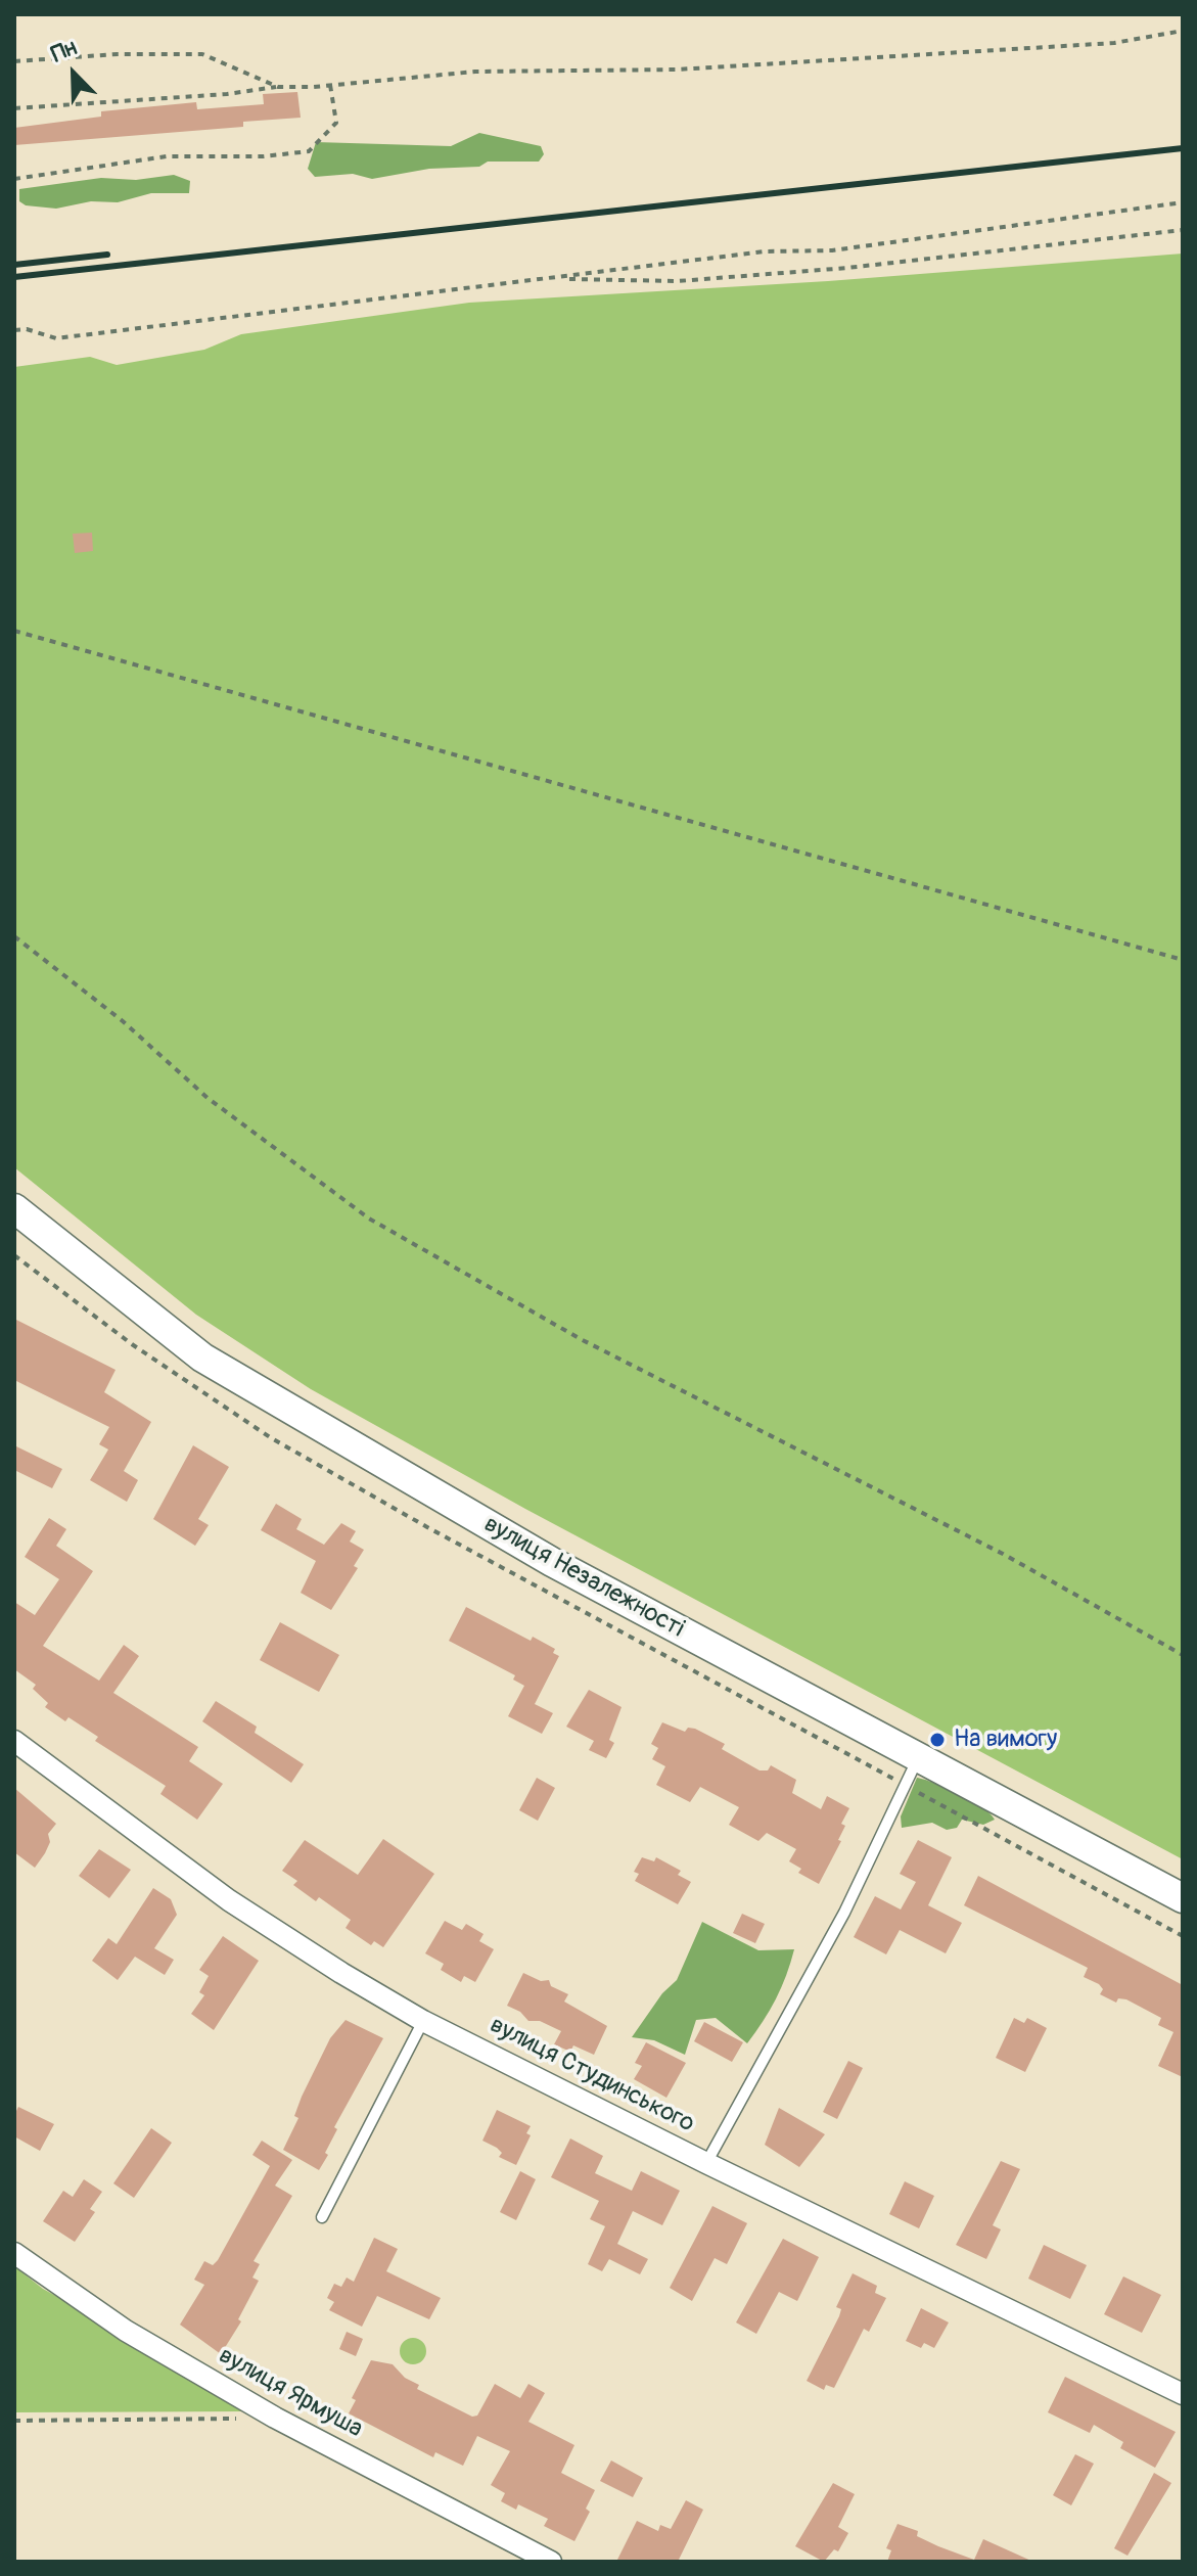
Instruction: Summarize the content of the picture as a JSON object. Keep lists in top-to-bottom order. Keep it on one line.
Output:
{"streets":{"street":["вулиця Незалежності","вулиця Студинського","вулиця Ярмуша"]},"places":["На вимогу"],"north":"top left"}
